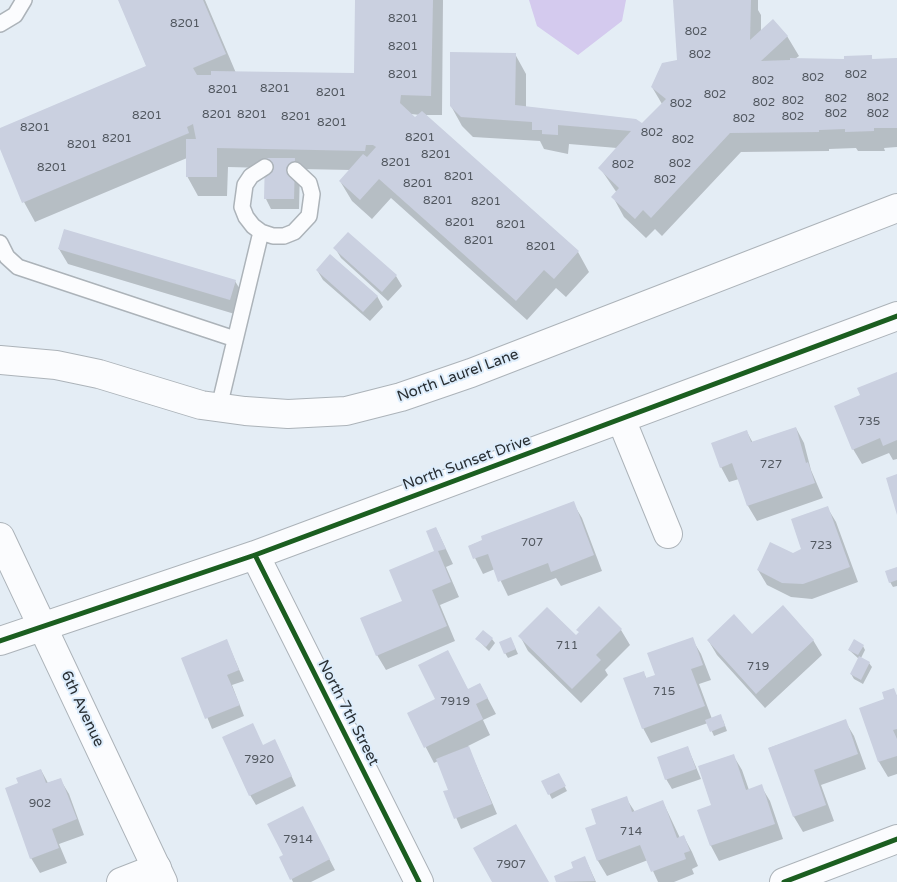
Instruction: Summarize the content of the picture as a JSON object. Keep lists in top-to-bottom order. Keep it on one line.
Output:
{"streets":{"street":["North Laurel Lane","North Sunset Drive","6th Avenue","North 7th Street"]},"crossings":[["North Sunset Drive","6th Avenue"],["North Sunset Drive","North 7th Street"]],"house_numbers":["8201","8201","802","8201","802","8201","802","802","802","8201","8201","8201","802","802","802","802","802","802","802","802","8201","8201","8201","8201","802","802","8201","8201","802","8201","8201","802","8201","8201","8201","802","802","8201","8201","802","8201","8201","8201","8201","8201","8201","8201","735","727","707","723","711","719","715","7919","7920","902","714","7914","7907"]}
